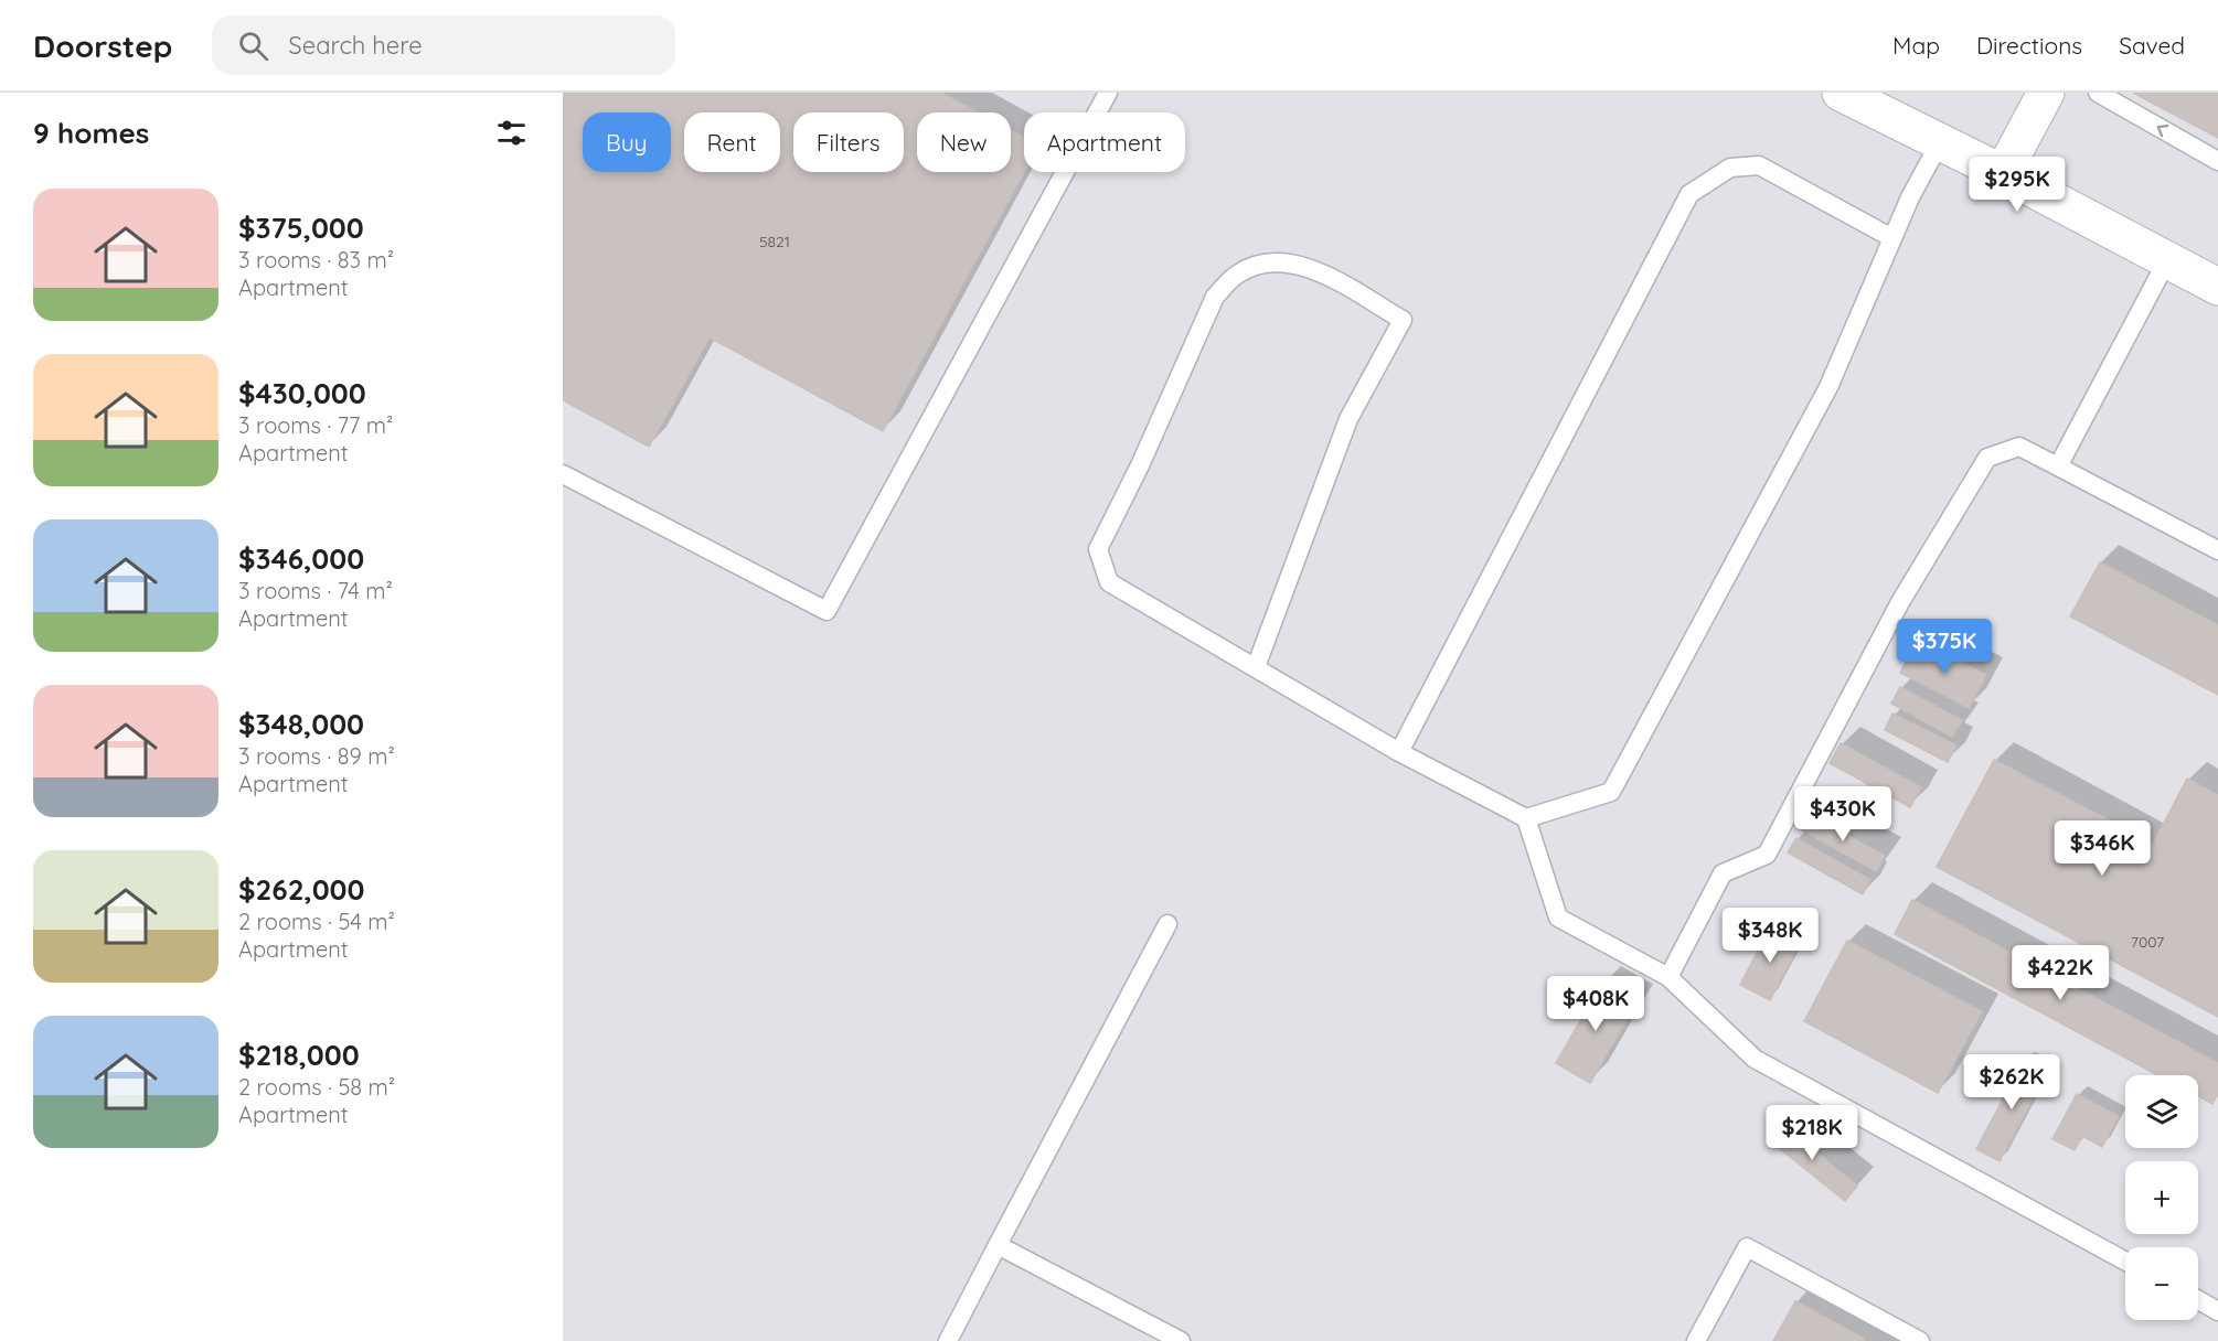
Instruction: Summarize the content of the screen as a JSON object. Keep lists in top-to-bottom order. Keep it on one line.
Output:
{"house_numbers":["5821","7007"],"page":{"header":"Doorstep","search":"Search here","nav":["Map","Directions","Saved"],"heading":"9 homes","chip":["Buy","Rent","Filters","New","Apartment"],"price":["$295K","$375K","$430K","$346K","$348K","$422K","$408K","$262K","$218K"],"list":[{"name":"$375,000","note":"3 rooms · 83 m² · Apartment"},{"name":"$430,000","note":"3 rooms · 77 m² · Apartment"},{"name":"$346,000","note":"3 rooms · 74 m² · Apartment"},{"name":"$348,000","note":"3 rooms · 89 m² · Apartment"},{"name":"$262,000","note":"2 rooms · 54 m² · Apartment"},{"name":"$218,000","note":"2 rooms · 58 m² · Apartment"}],"map_buttons":["+","−"]}}
